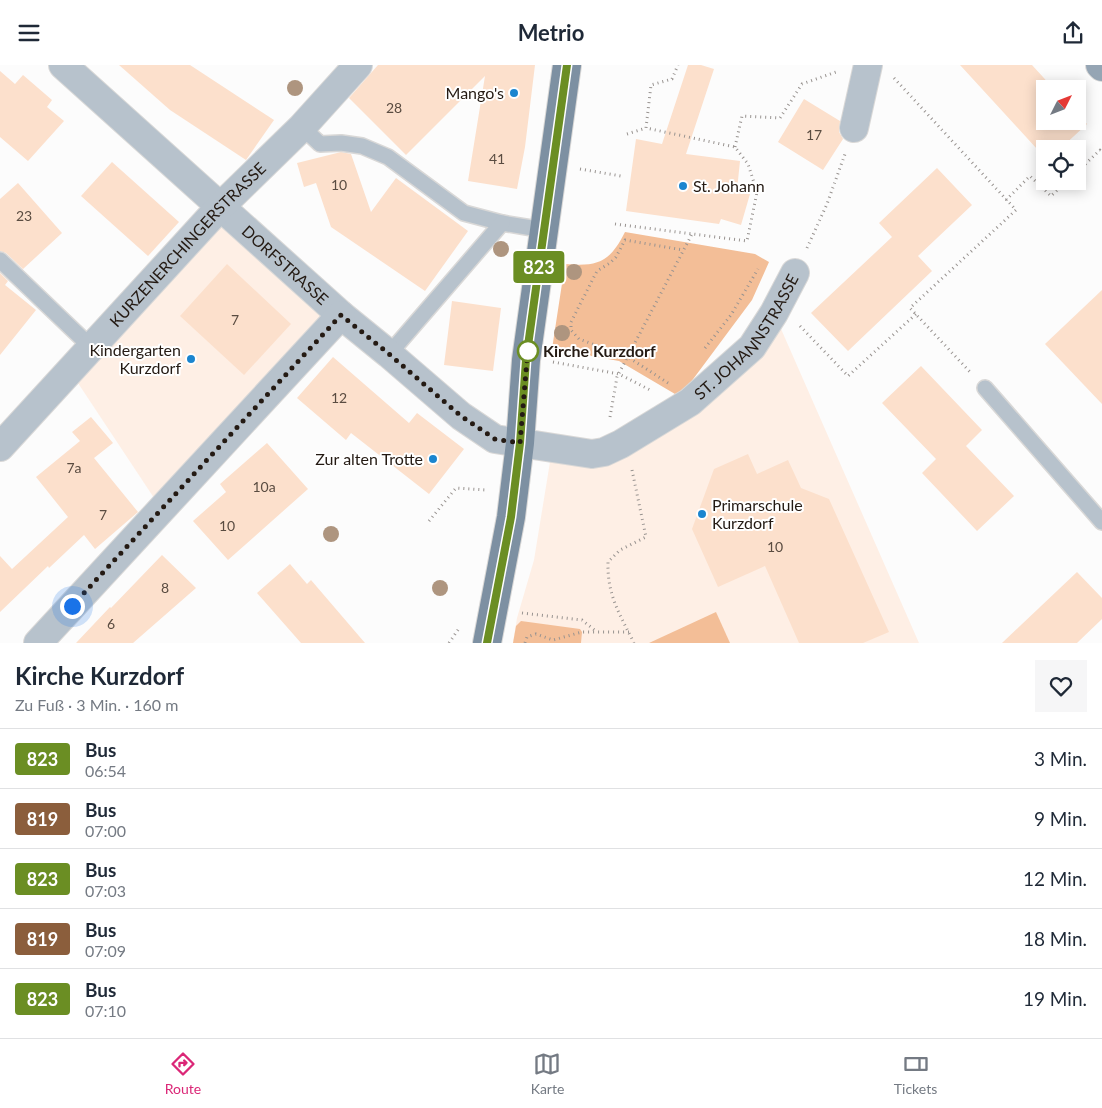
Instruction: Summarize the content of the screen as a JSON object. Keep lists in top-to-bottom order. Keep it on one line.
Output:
{"streets":{"street":["KURZENERCHINGERSTRASSE","DORFSTRASSE","ST. JOHANNSTRASSE"]},"crossings":[["KURZENERCHINGERSTRASSE","DORFSTRASSE"]],"places":["Mango's","St. Johann","Kirche Kurzdorf","Kindergarten Kurzdorf","Zur alten Trotte","Primarschule Kurzdorf"],"lines":["bus line 823"],"house_numbers":["28","17","41","10","23","7","12","7a","10a","7","10","10","8","6"],"north":"top right","page":{"header":"Metrio","on_map":"823","heading":["Kirche Kurzdorf","Zu Fuß · 3 Min. · 160 m"],"list":[{"mark":"823","name":"Bus","note":"06:54","value":"3 Min."},{"mark":"819","name":"Bus","note":"07:00","value":"9 Min."},{"mark":"823","name":"Bus","note":"07:03","value":"12 Min."},{"mark":"819","name":"Bus","note":"07:09","value":"18 Min."},{"mark":"823","name":"Bus","note":"07:10","value":"19 Min."}],"tabs":["Route","Karte","Tickets"]}}
